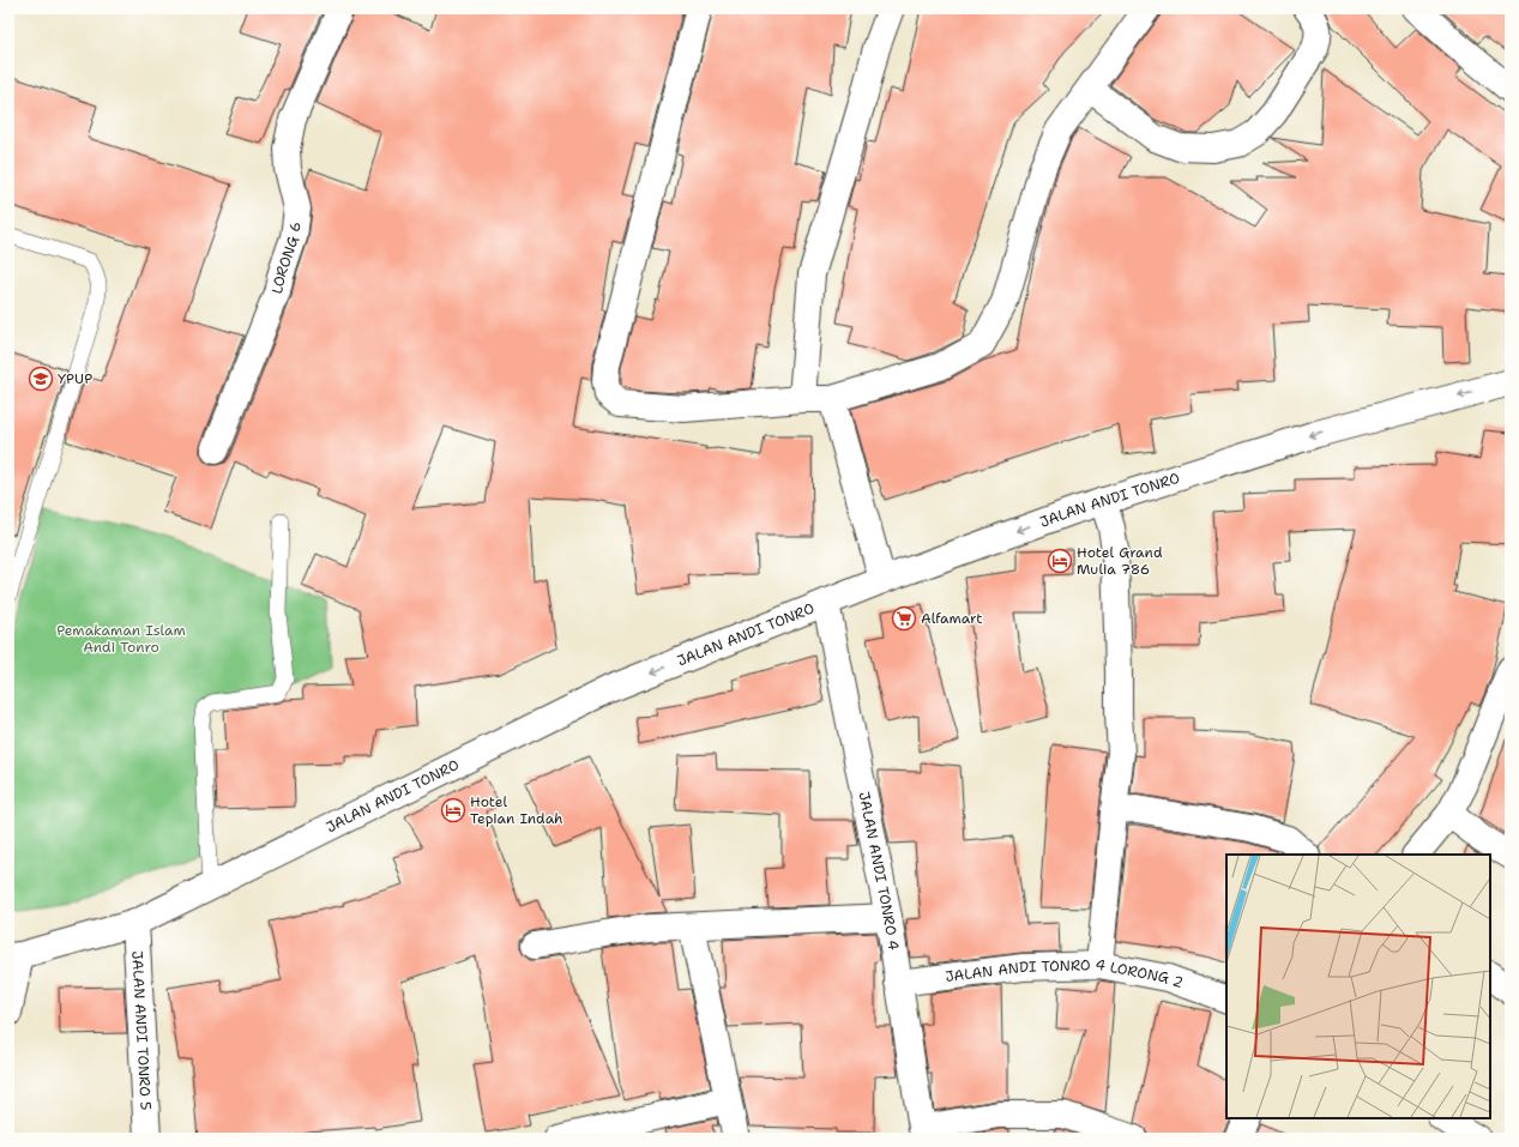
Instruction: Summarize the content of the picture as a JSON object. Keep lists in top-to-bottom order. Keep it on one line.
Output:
{"streets":{"street":["LORONG 6","JALAN ANDI TONRO","JALAN ANDI TONRO 4","JALAN ANDI TONRO 4 LORONG 2","JALAN ANDI TONRO 5"]},"crossings":[["JALAN ANDI TONRO","JALAN ANDI TONRO 4"],["JALAN ANDI TONRO","JALAN ANDI TONRO 5"],["JALAN ANDI TONRO 4","JALAN ANDI TONRO 4 LORONG 2"]],"one_way":["JALAN ANDI TONRO"],"parks":["Pemakaman Islam Andi Tonro"],"places":{"school or university":["YPUP"],"hotel":["Hotel Grand Mulia 786","Hotel Tepian Indah"],"supermarket":["Alfamart"]}}
